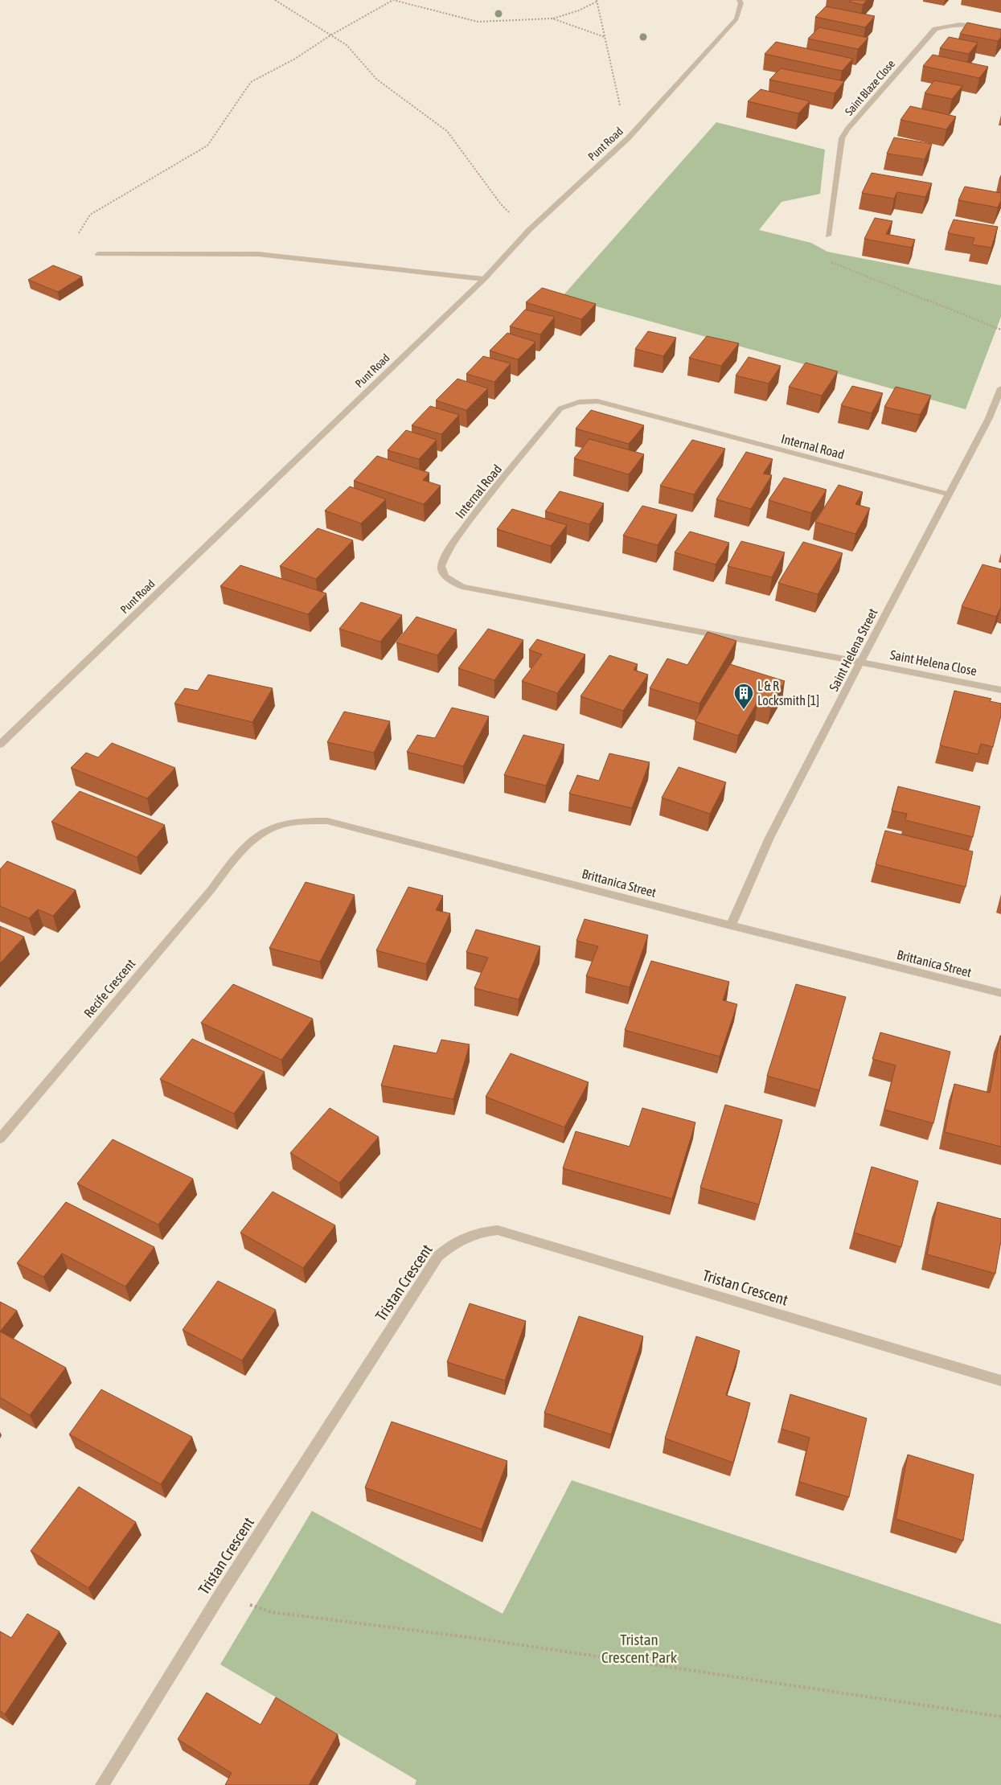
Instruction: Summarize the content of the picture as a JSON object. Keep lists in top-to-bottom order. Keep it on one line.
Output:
{"streets":{"street":["Saint Blaze Close","Punt Road","Internal Road","Saint Helena Street","Saint Helena Close","Brittanica Street","Recife Crescent","Tristan Crescent"]},"crossings":[["Internal Road","Saint Helena Street"],["Internal Road","Saint Helena Close"],["Saint Helena Street","Saint Helena Close"],["Saint Helena Street","Brittanica Street"],["Brittanica Street","Recife Crescent"]],"parks":["Tristan Crescent Park"],"places":{"building":["L & R Locksmith [1]"]}}
